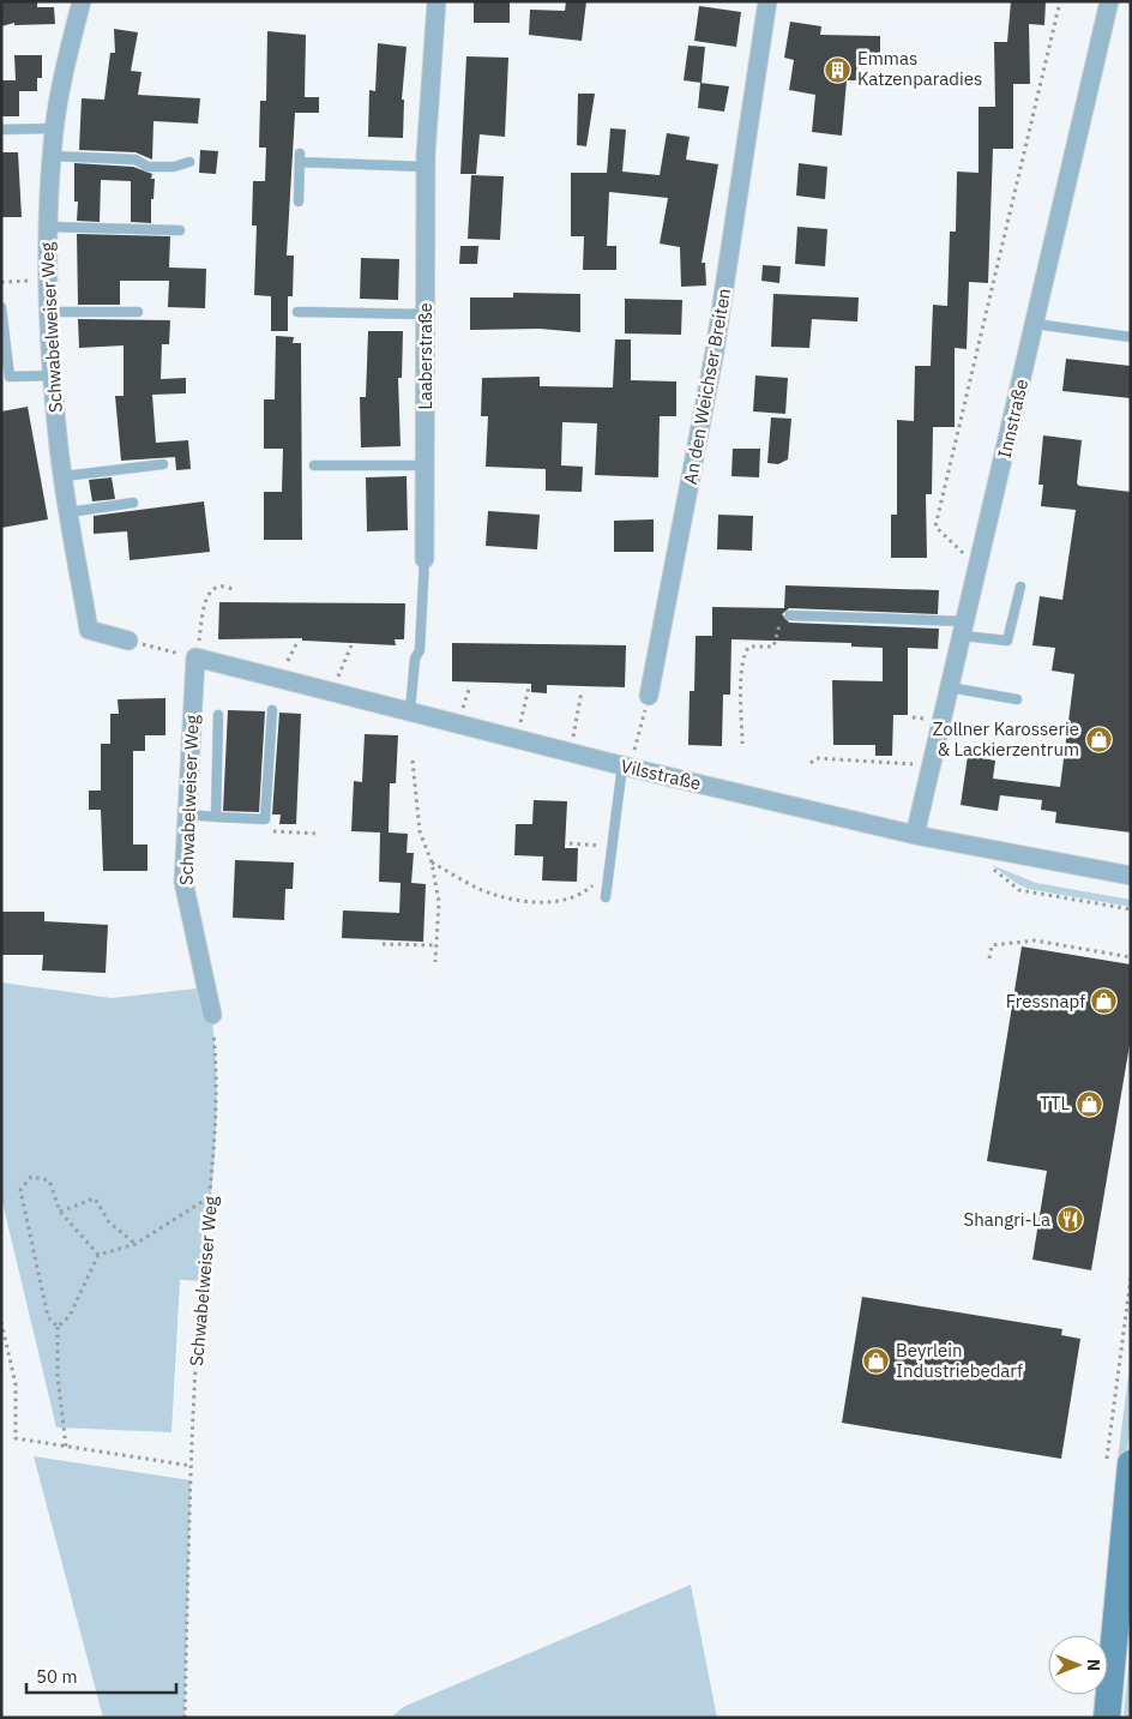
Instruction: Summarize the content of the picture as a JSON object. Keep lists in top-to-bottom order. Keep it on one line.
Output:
{"streets":{"street":["Schwabelweiser Weg","Laaberstraße","An den Weichser Breiten","Innstraße","Vilsstraße"]},"crossings":[["Schwabelweiser Weg","Vilsstraße"],["Laaberstraße","Vilsstraße"],["Innstraße","Vilsstraße"]],"places":{"building":["Emmas Katzenparadies"],"shop":["Zollner Karosserie & Lackierzentrum","Fressnapf","TTL","Beyrlein Industriebedarf"],"restaurant":["Shangri-La"]},"scale_bar":"50 m","north":"right"}
